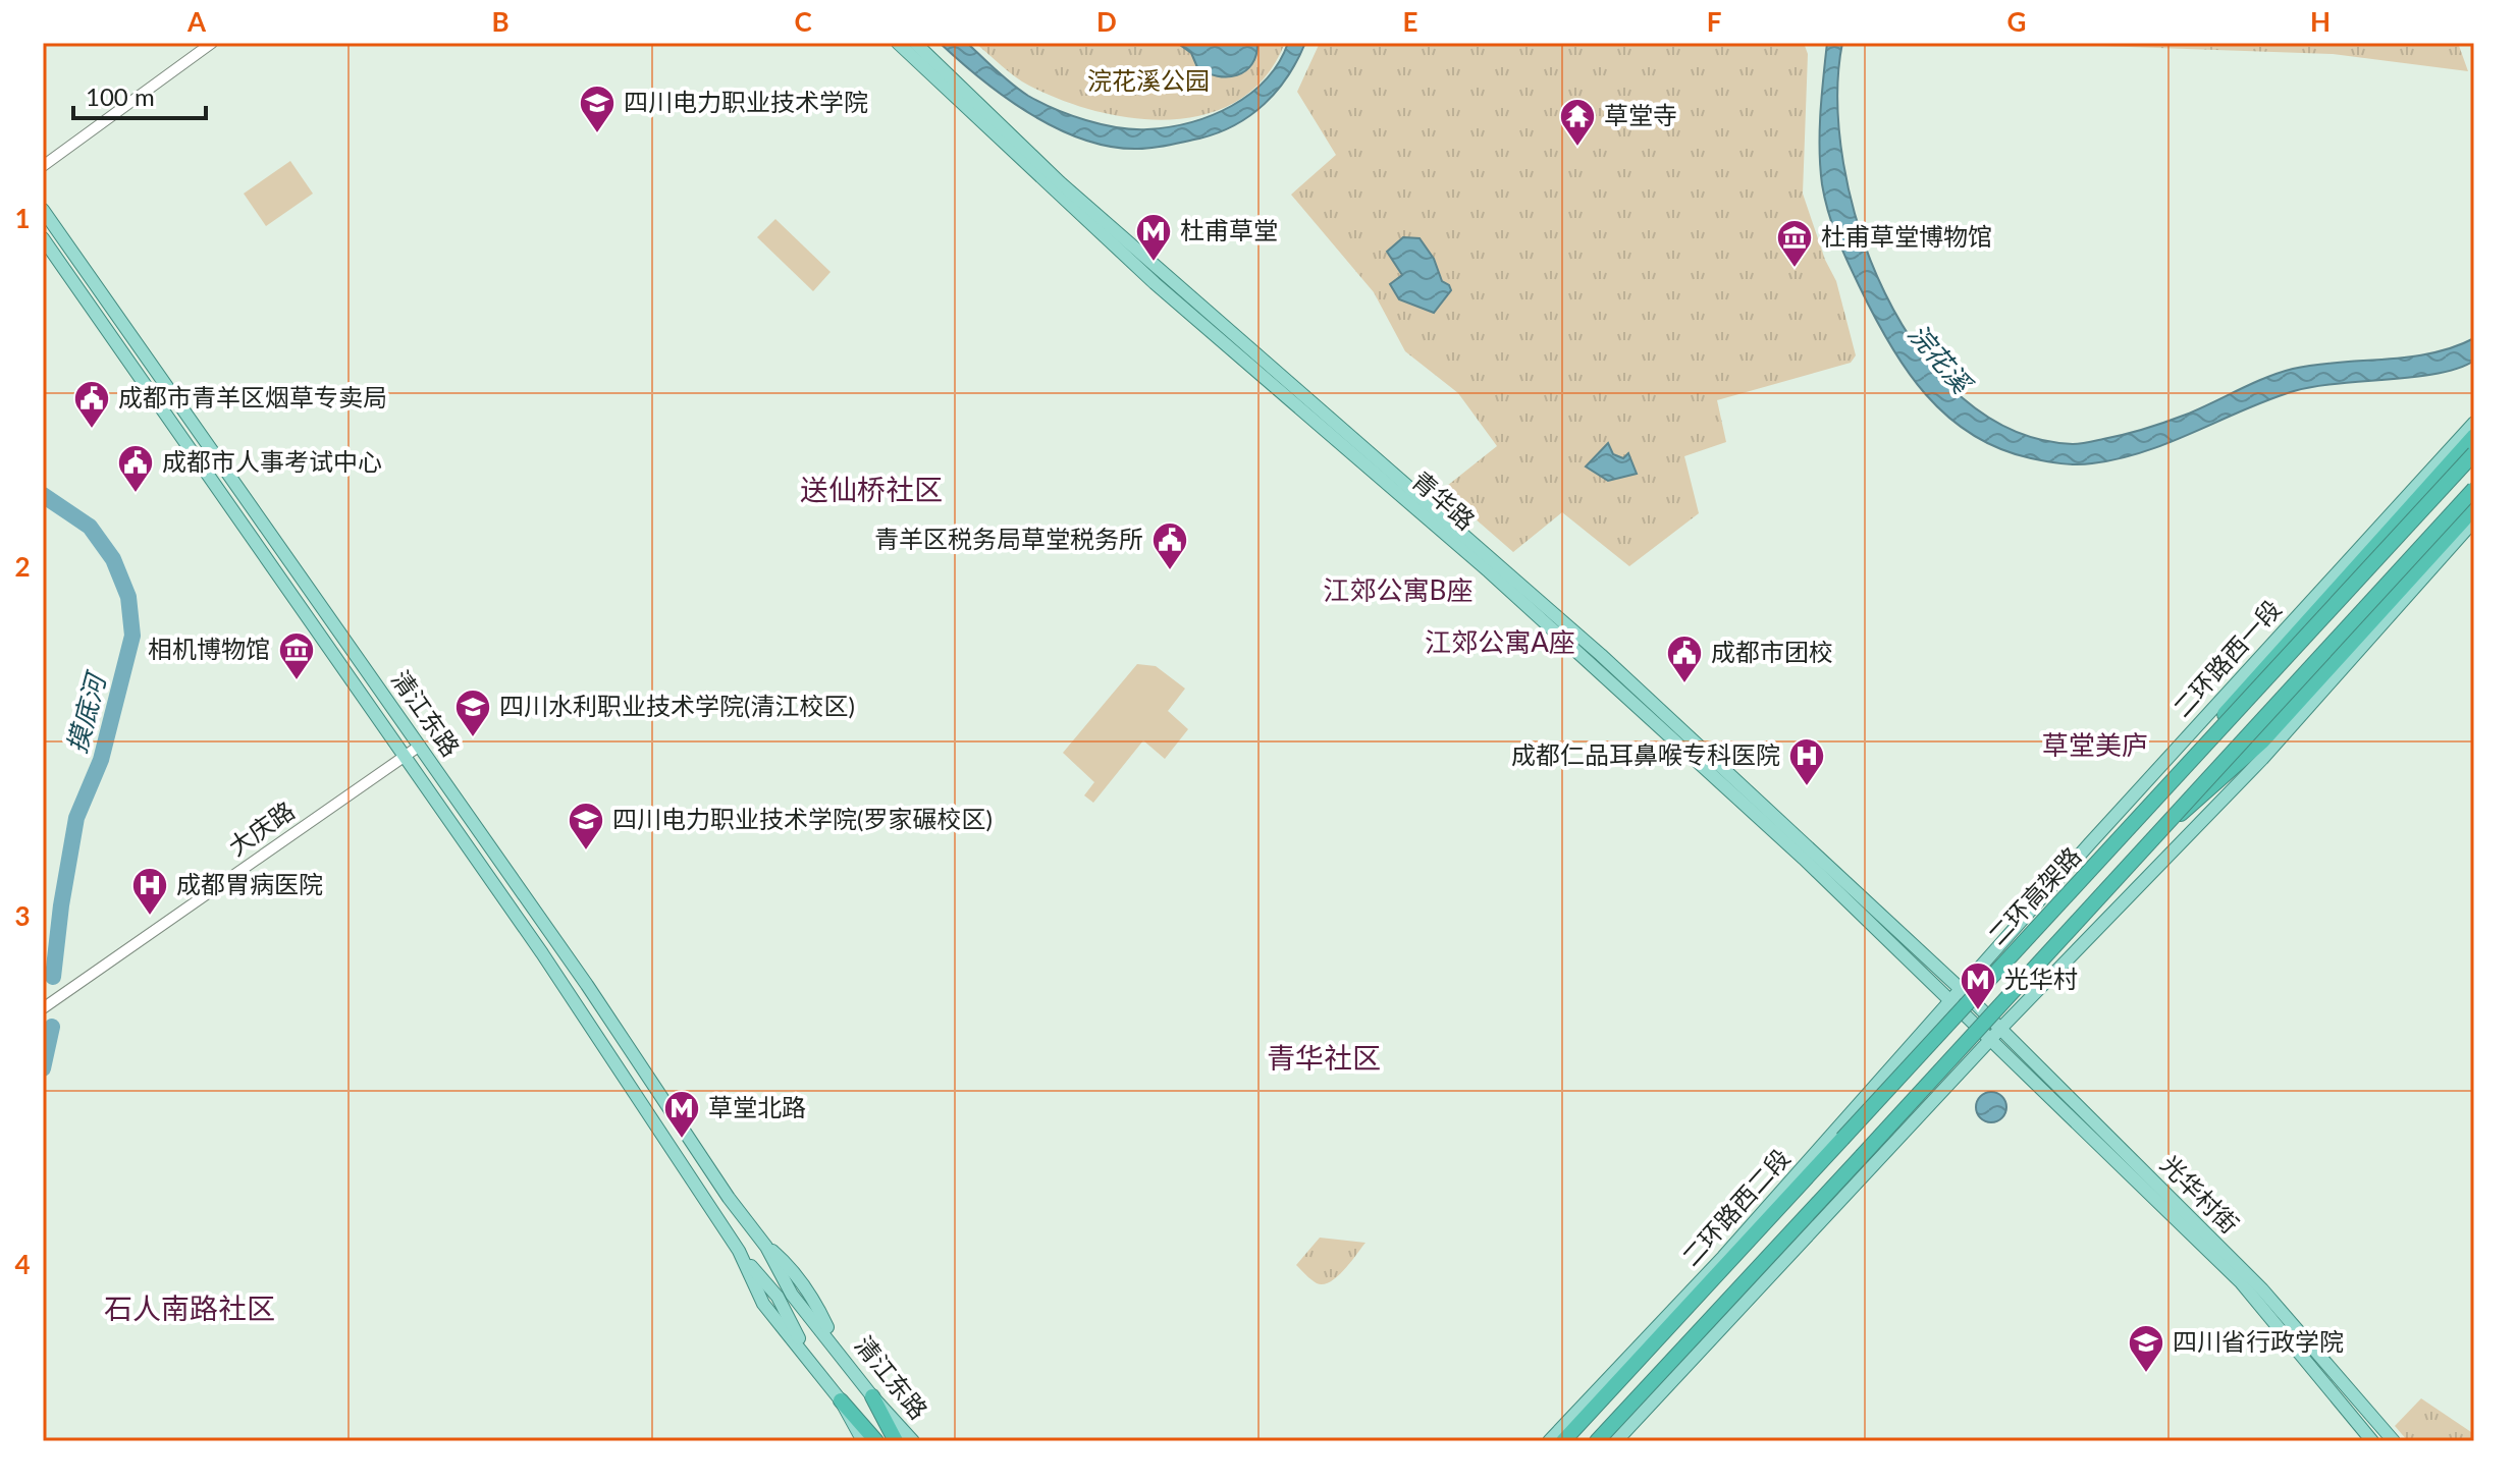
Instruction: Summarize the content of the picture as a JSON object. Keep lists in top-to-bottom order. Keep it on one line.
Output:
{"streets":{"highway":["二环高架路"],"main road":["青华路","二环路西一段","清江东路","光华村街","二环路西二段"],"street":["大庆路"]},"crossings":[["青华路","二环路西一段"],["青华路","光华村街"],["青华路","二环路西二段"],["二环路西一段","光华村街"],["二环路西一段","二环路西二段"],["清江东路","大庆路"],["光华村街","二环路西二段"]],"districts":["送仙桥社区","江郊公寓B座","江郊公寓A座","草堂美庐","青华社区","石人南路社区"],"water":["浣花溪","摸底河"],"parks":["浣花溪公园"],"places":{"school or university":["四川电力职业技术学院","四川水利职业技术学院(清江校区)","四川电力职业技术学院(罗家碾校区)","四川省行政学院"],"temple":["草堂寺"],"metro station":["杜甫草堂","光华村","草堂北路"],"museum":["杜甫草堂博物馆","相机博物馆"],"public building":["成都市青羊区烟草专卖局","成都市人事考试中心","青羊区税务局草堂税务所","成都市团校"],"hospital":["成都仁品耳鼻喉专科医院","成都胃病医院"]},"scale_bar":"100 m","grid":{"columns":["A","B","C","D","E","F","G","H"],"rows":["1","2","3","4"]}}
